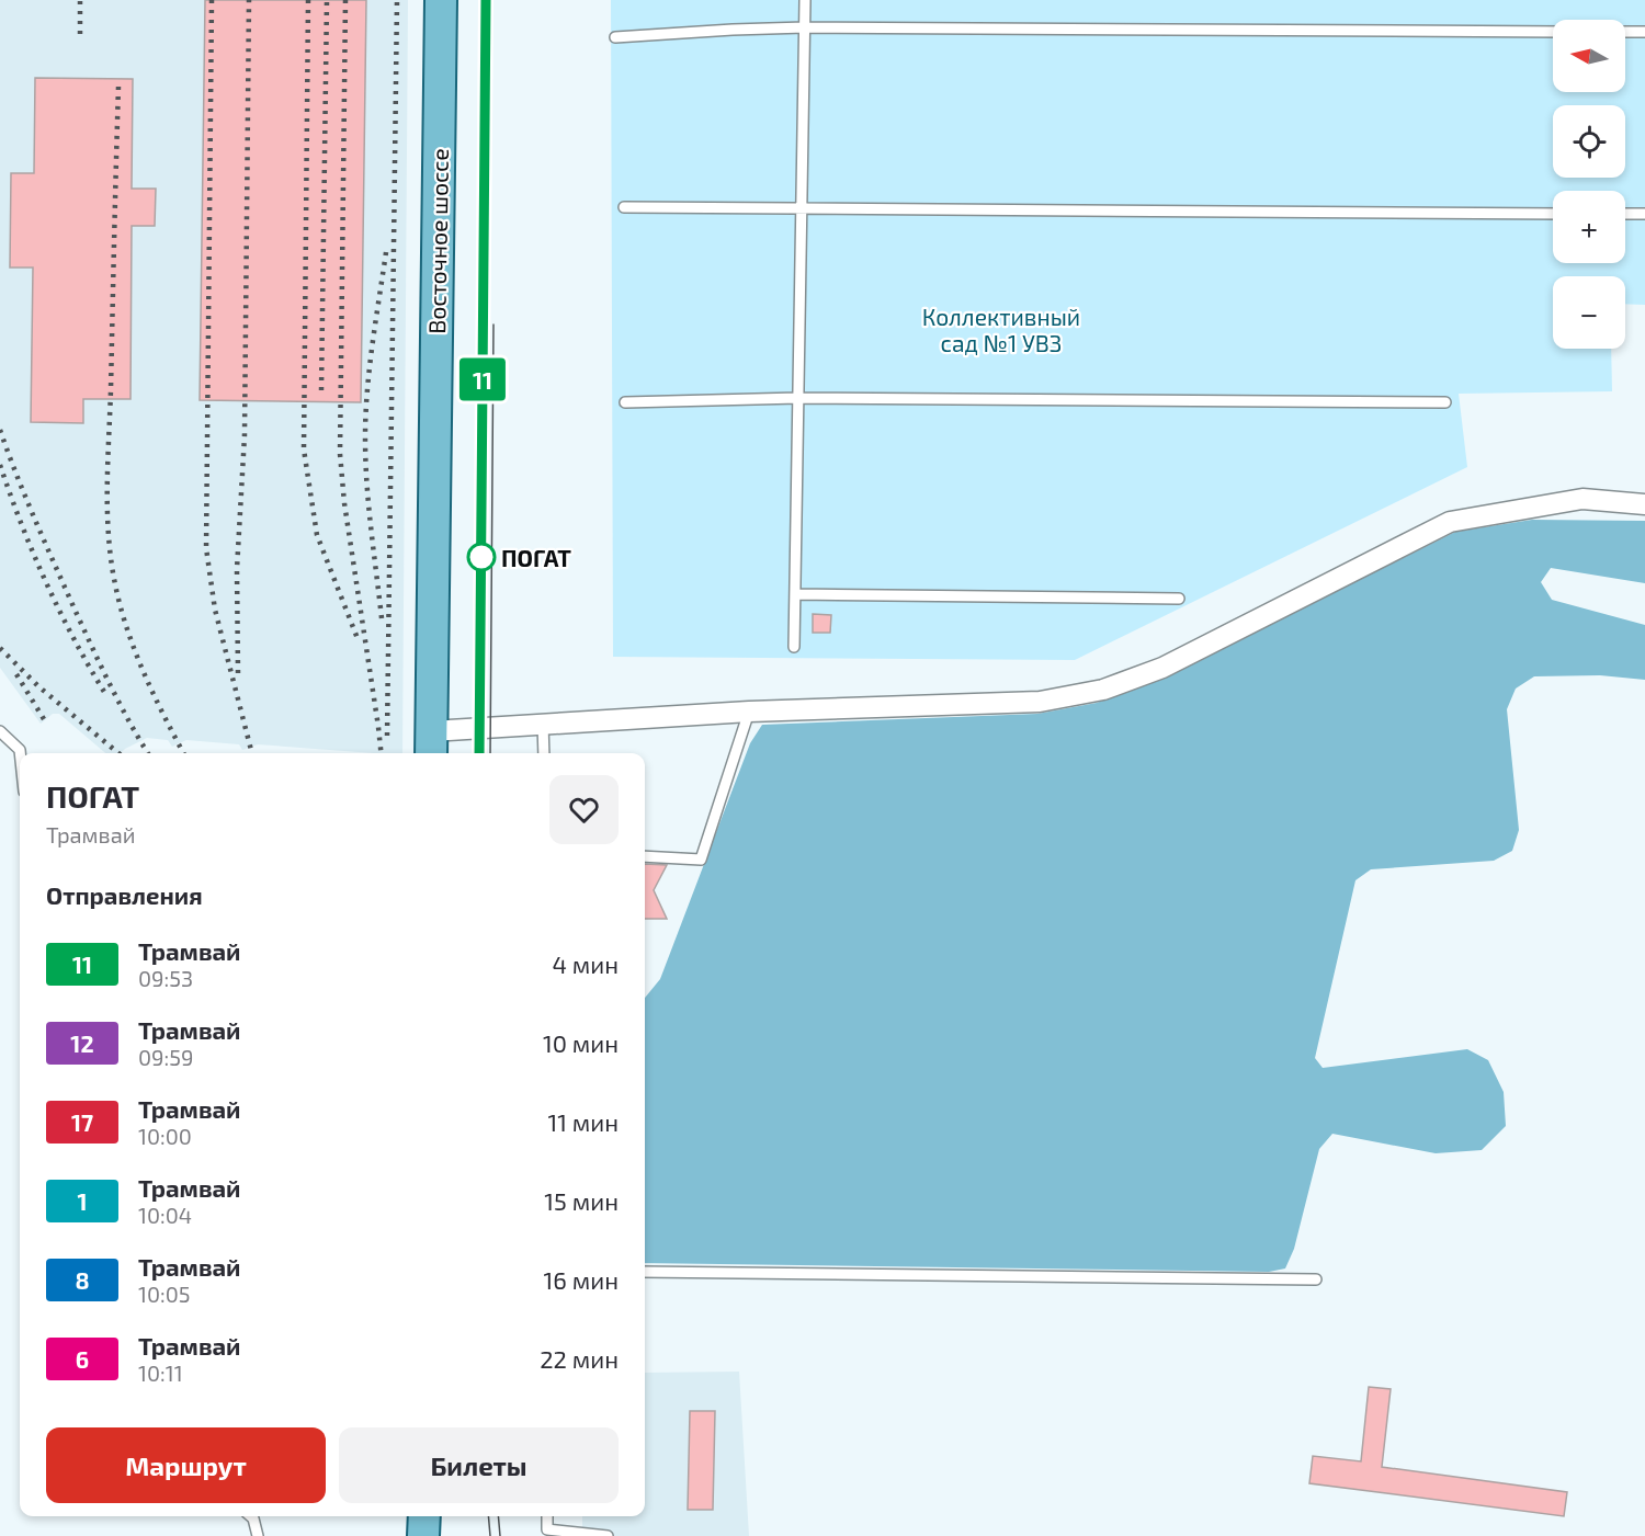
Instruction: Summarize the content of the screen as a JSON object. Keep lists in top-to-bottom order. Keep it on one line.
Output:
{"streets":{"main road":["Восточное шоссе"]},"parks":["Коллективный сад №1 УВЗ"],"places":["ПОГАТ"],"lines":["tram line 11"],"north":"left","page":{"on_map":"11","map_buttons":["+","−"],"heading":[["ПОГАТ","Трамвай"],"Отправления"],"list":[{"mark":"11","name":"Трамвай","note":"09:53","value":"4 мин"},{"mark":"12","name":"Трамвай","note":"09:59","value":"10 мин"},{"mark":"17","name":"Трамвай","note":"10:00","value":"11 мин"},{"mark":"1","name":"Трамвай","note":"10:04","value":"15 мин"},{"mark":"8","name":"Трамвай","note":"10:05","value":"16 мин"},{"mark":"6","name":"Трамвай","note":"10:11","value":"22 мин"}],"buttons":["Маршрут","Билеты"]}}
